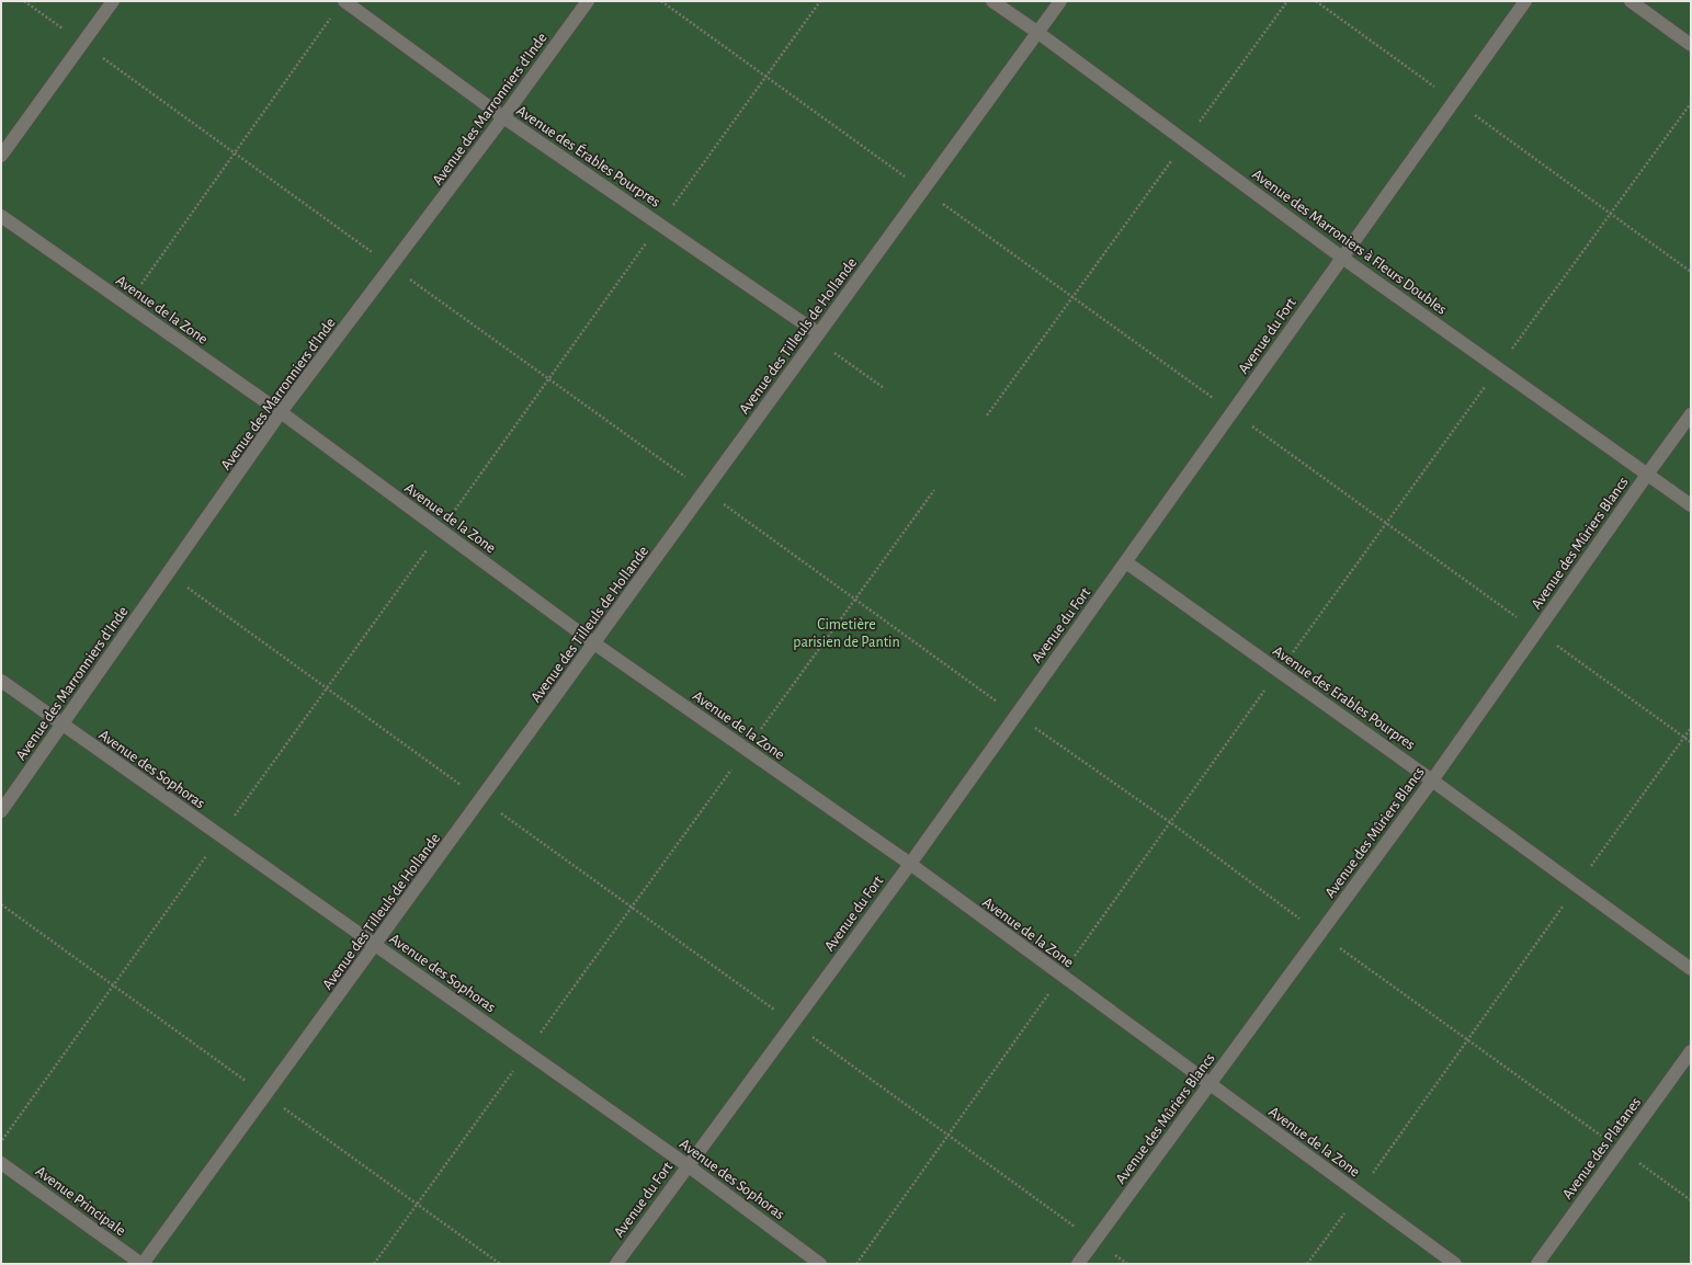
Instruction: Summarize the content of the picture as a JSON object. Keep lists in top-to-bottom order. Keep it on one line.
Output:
{"streets":{"lane":["Avenue des Marronniers d'Inde","Avenue des Érables Pourpres","Avenue des Marroniers à Fleurs Doubles","Avenue de la Zone","Avenue des Tilleuls de Hollande","Avenue du Fort","Avenue des Mûriers Blancs","Avenue des Erables Pourpres","Avenue des Sophoras","Avenue des Platanes","Avenue Principale"]},"crossings":[["Avenue des Marronniers d'Inde","Avenue des Érables Pourpres"],["Avenue des Marronniers d'Inde","Avenue de la Zone"],["Avenue des Marronniers d'Inde","Avenue des Sophoras"],["Avenue des Érables Pourpres","Avenue des Tilleuls de Hollande"],["Avenue des Marroniers à Fleurs Doubles","Avenue des Tilleuls de Hollande"],["Avenue des Marroniers à Fleurs Doubles","Avenue du Fort"],["Avenue des Marroniers à Fleurs Doubles","Avenue des Mûriers Blancs"],["Avenue de la Zone","Avenue des Tilleuls de Hollande"],["Avenue de la Zone","Avenue du Fort"],["Avenue de la Zone","Avenue des Mûriers Blancs"],["Avenue des Tilleuls de Hollande","Avenue des Sophoras"],["Avenue des Tilleuls de Hollande","Avenue Principale"],["Avenue du Fort","Avenue des Erables Pourpres"],["Avenue du Fort","Avenue des Sophoras"],["Avenue des Mûriers Blancs","Avenue des Erables Pourpres"]],"parks":["Cimetière parisien de Pantin"]}
